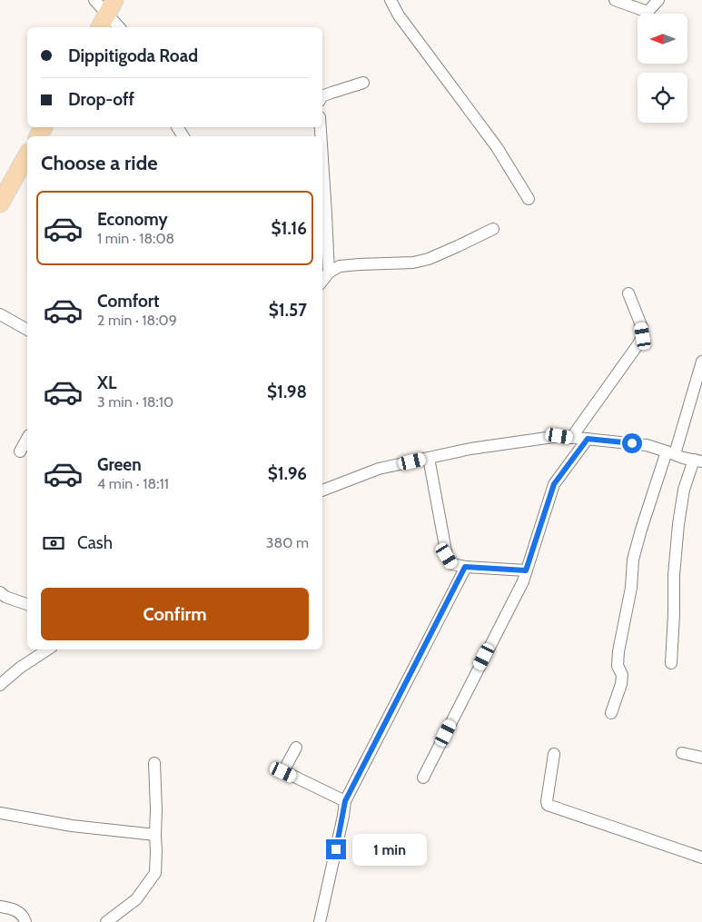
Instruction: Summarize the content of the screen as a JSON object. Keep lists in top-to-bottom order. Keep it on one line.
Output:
{"north":"left","page":{"banner":["Dippitigoda Road","Drop-off"],"heading":"Choose a ride","list":[{"name":"Economy","note":"1 min · 18:08","value":"$1.16"},{"name":"Comfort","note":"2 min · 18:09","value":"$1.57"},{"name":"XL","note":"3 min · 18:10","value":"$1.98"},{"name":"Green","note":"4 min · 18:11","value":"$1.96"}],"pay":["Cash","380 m"],"buttons":"Confirm","bubble":"1 min"}}
